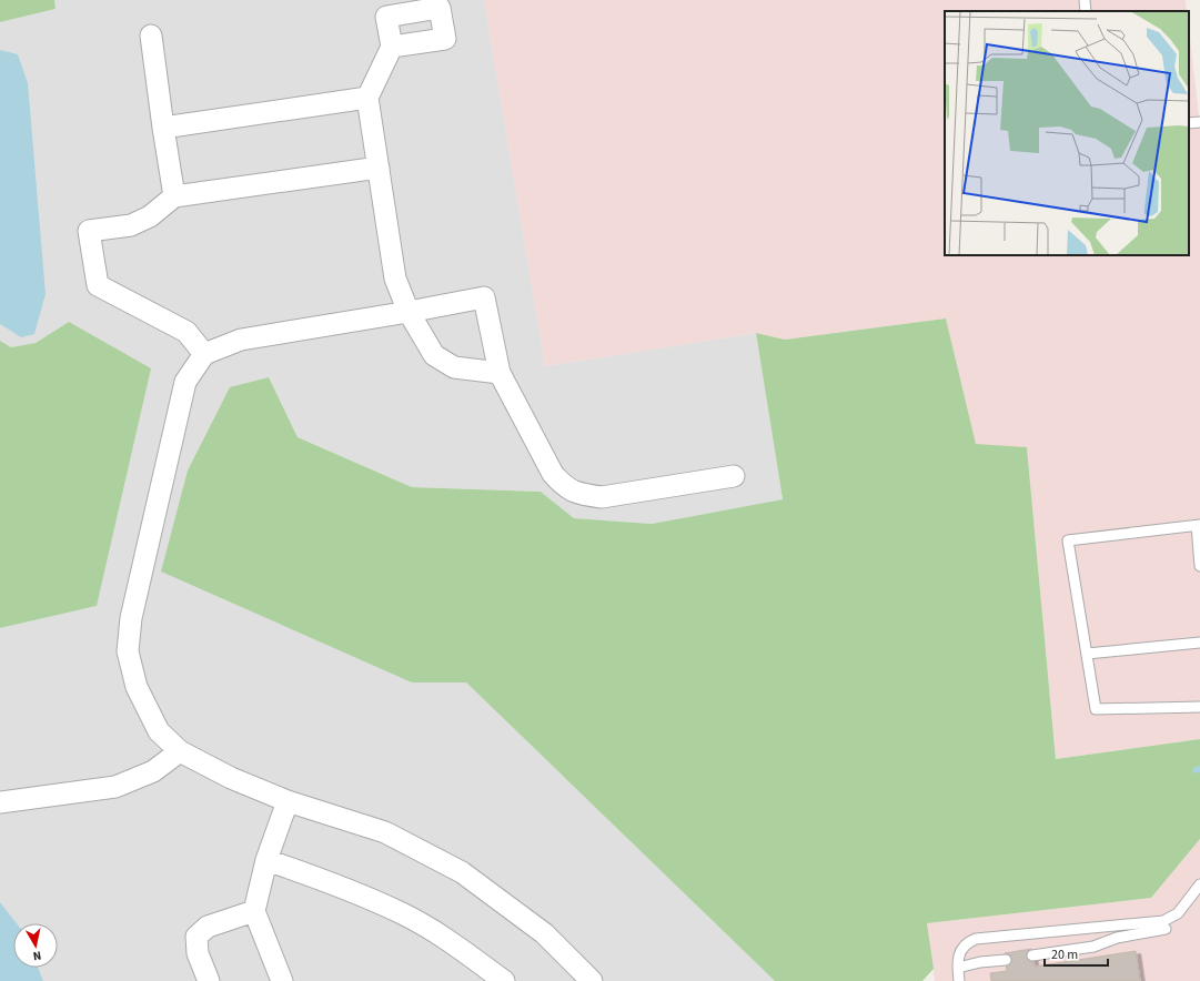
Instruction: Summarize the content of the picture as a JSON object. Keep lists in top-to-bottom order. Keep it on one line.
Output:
{"scale_bar":"20 m","north":"bottom"}
